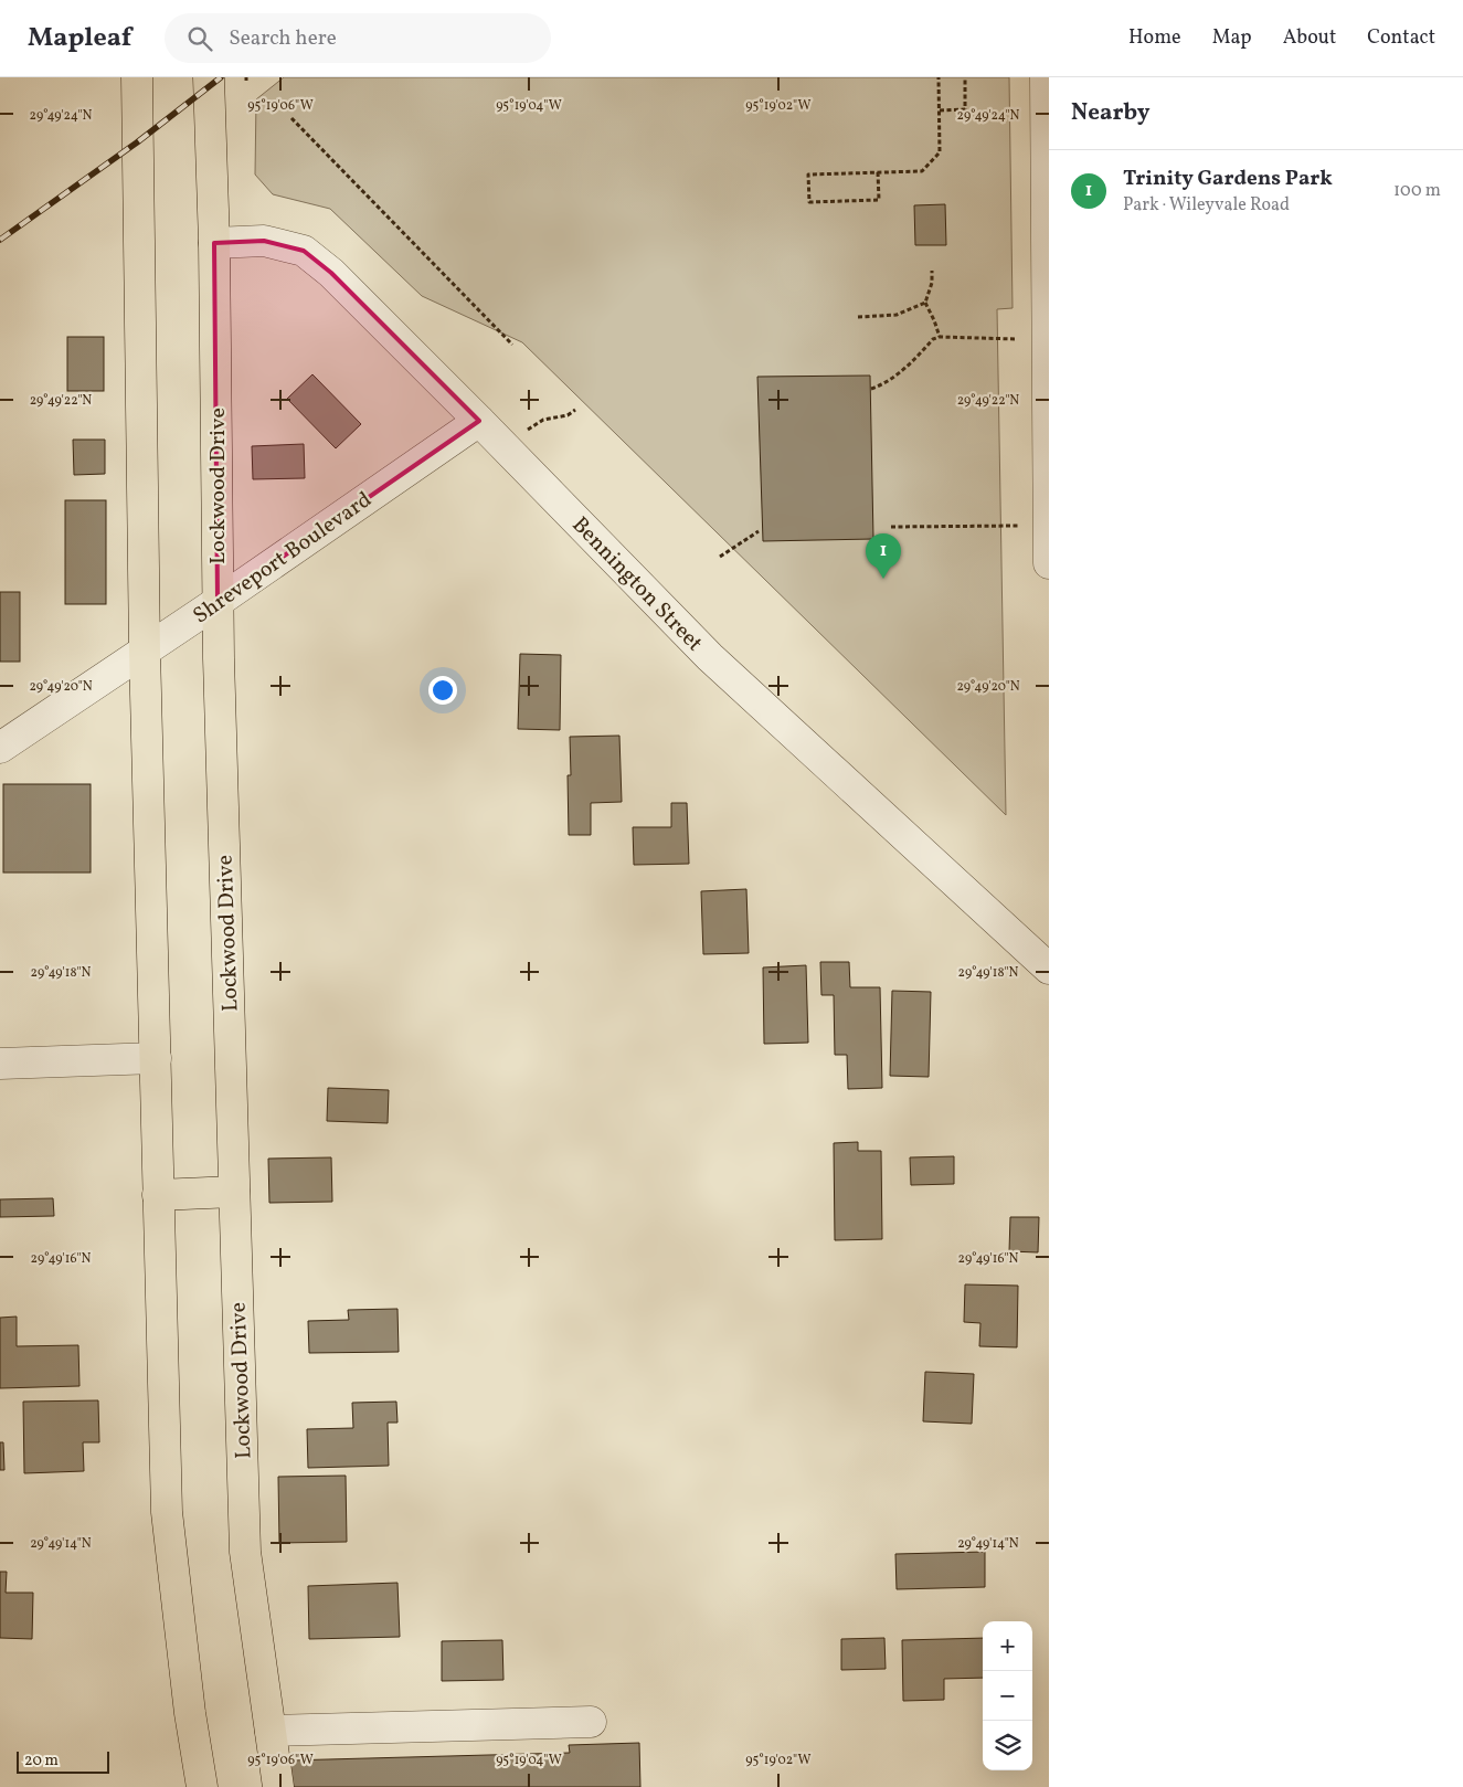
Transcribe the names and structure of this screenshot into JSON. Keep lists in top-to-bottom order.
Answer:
{
  "streets": {
    "main road": ["Lockwood Drive"],
    "street": ["Shreveport Boulevard", "Bennington Street"]
  },
  "crossings": [
    ["Lockwood Drive", "Shreveport Boulevard"],
    ["Lockwood Drive", "Bennington Street"],
    ["Shreveport Boulevard", "Bennington Street"]
  ],
  "scale_bar": "20 m",
  "page": {
    "header": "Mapleaf",
    "search": "Search here",
    "nav": [
      "Home",
      "Map",
      "About",
      "Contact"
    ],
    "heading": "Nearby",
    "list": [
      {
        "mark": "1",
        "name": "Trinity Gardens Park",
        "note": "Park · Wileyvale Road",
        "value": "100 m"
      }
    ],
    "pins": "1",
    "map_buttons": ["+", "−"],
    "scale": "20 m"
  },
  "coordinates": [
    "95°19'06\"W",
    "95°19'04\"W",
    "95°19'02\"W",
    "29°49'24\"N",
    "29°49'22\"N",
    "29°49'20\"N",
    "29°49'18\"N",
    "29°49'16\"N",
    "29°49'14\"N"
  ]
}
